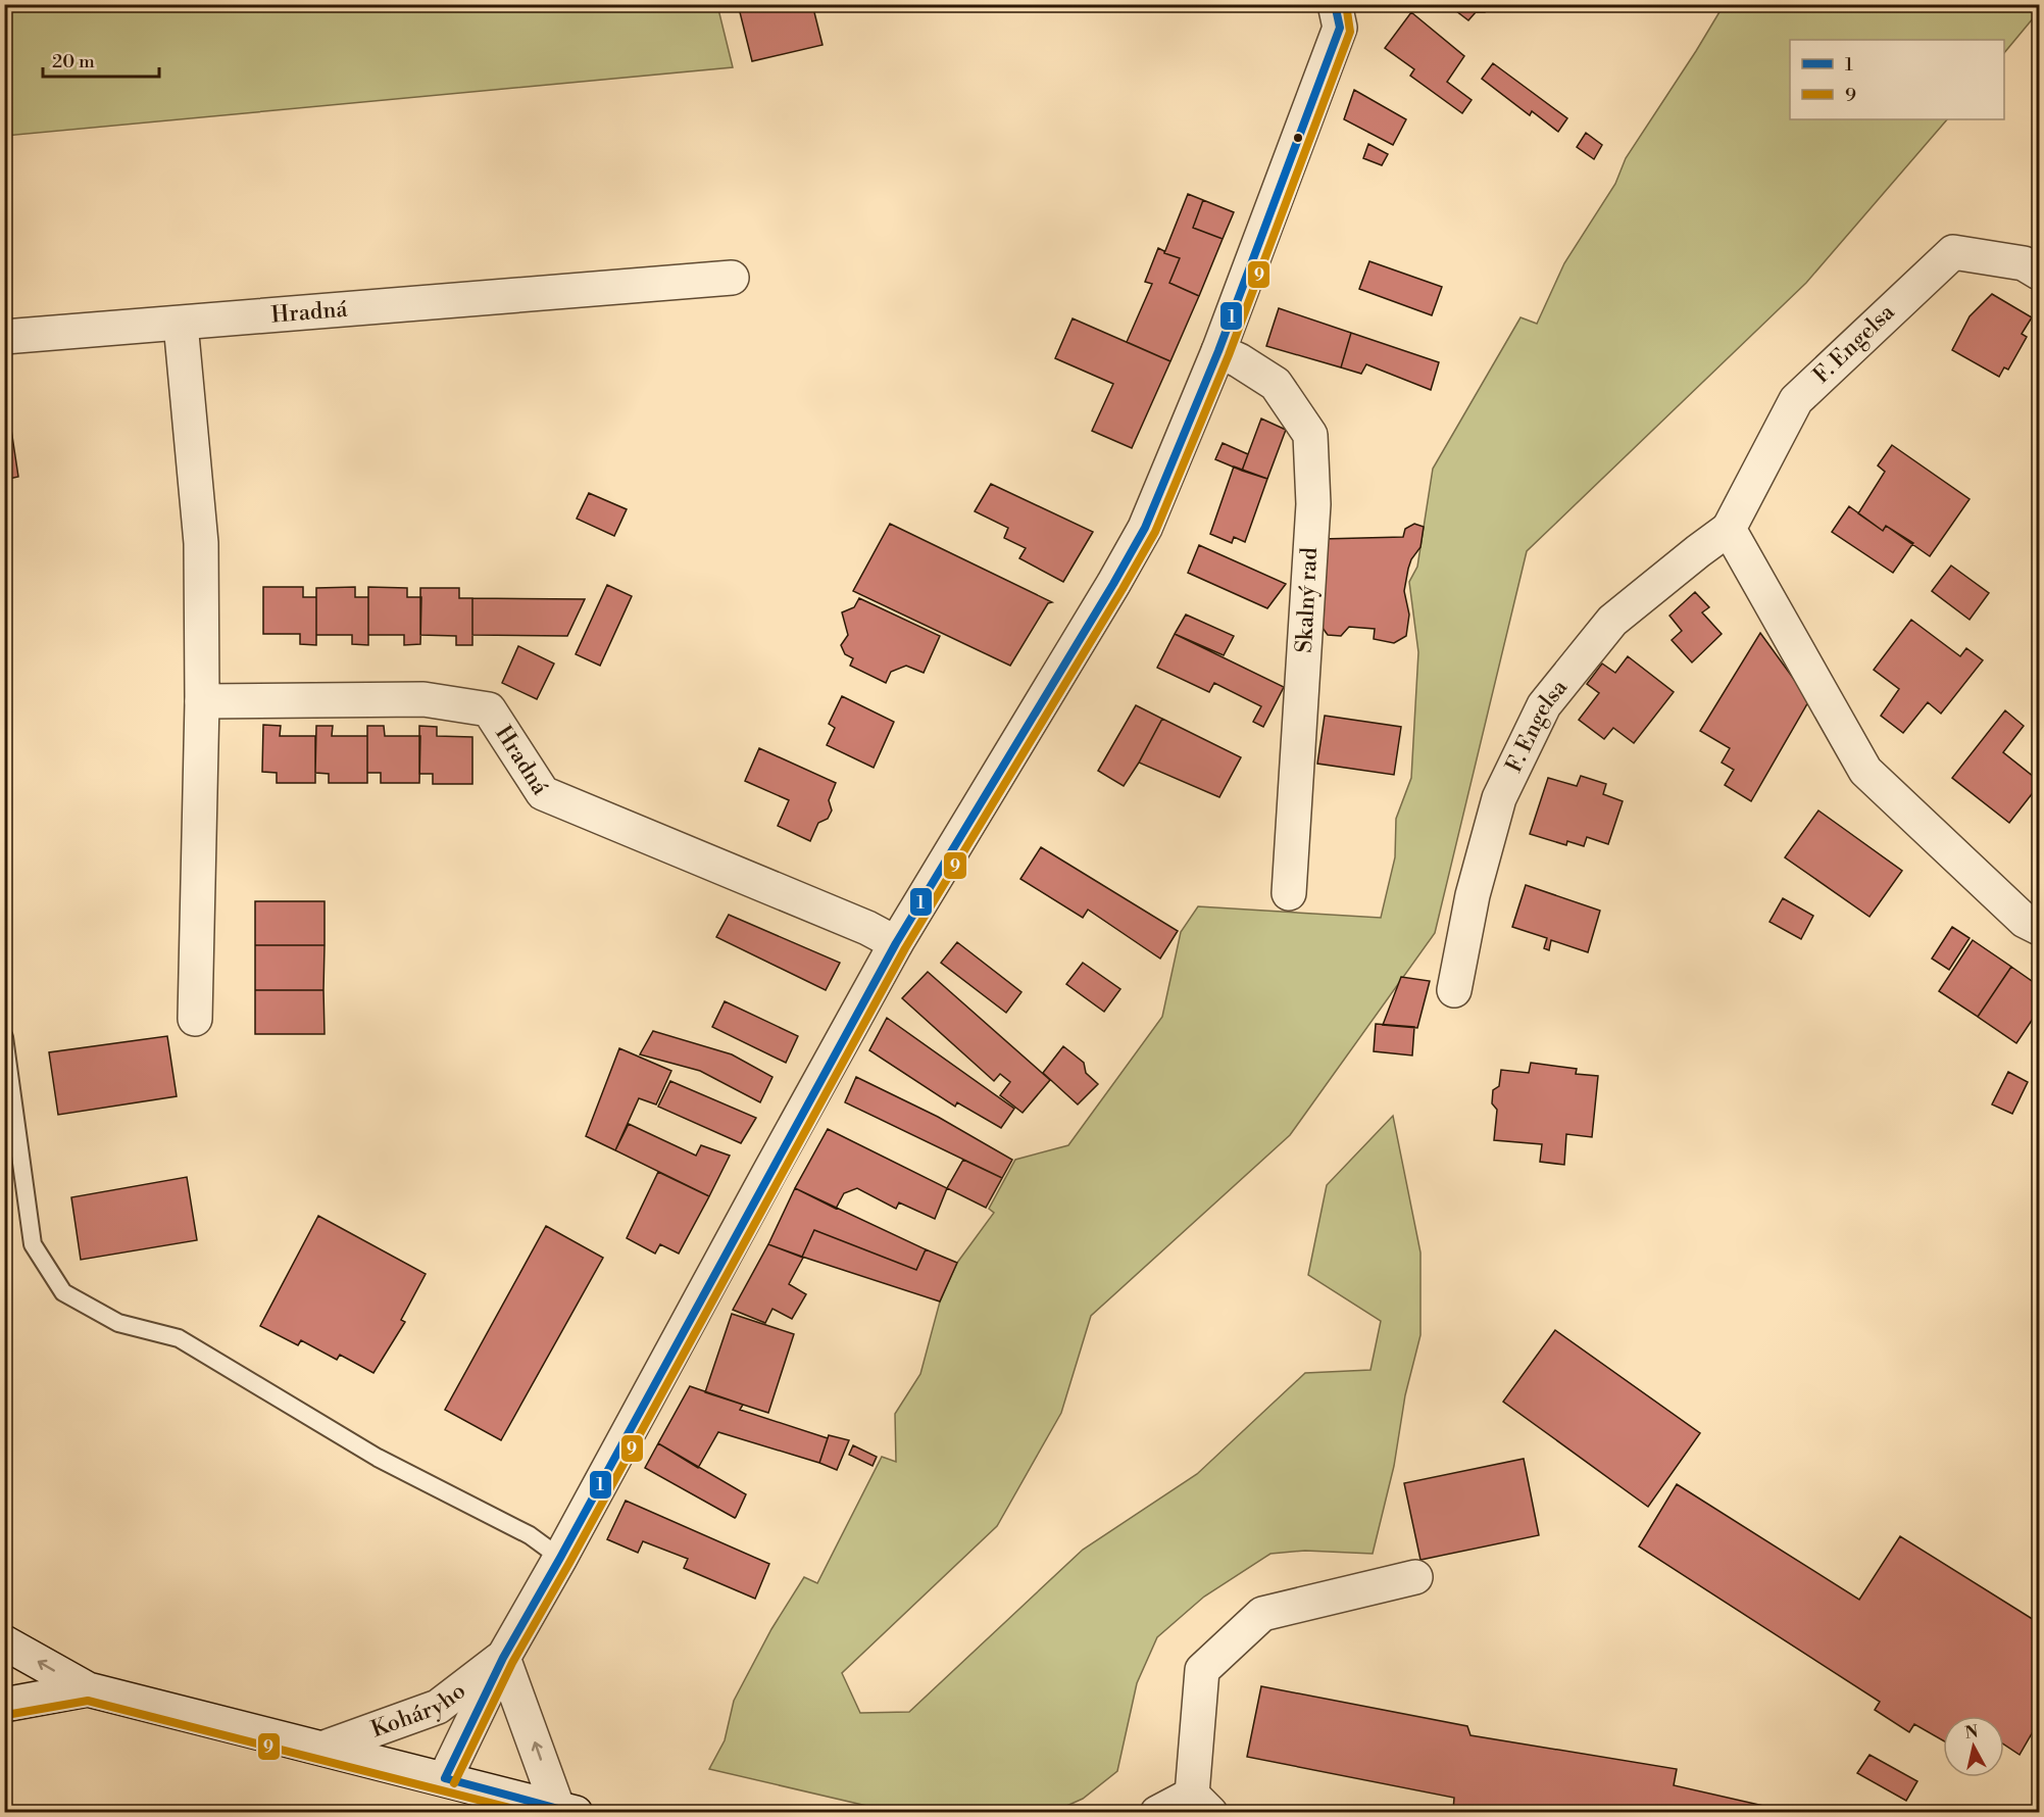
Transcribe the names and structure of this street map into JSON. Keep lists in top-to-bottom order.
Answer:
{
  "streets": {
    "street": [
      "Hradná",
      "F. Engelsa",
      "Skalný rad",
      "Koháryho"
    ]
  },
  "crossings": [
    ["Hradná", "Koháryho"],
    ["Skalný rad", "Koháryho"]
  ],
  "lines": ["transit line 1", "transit line 9"],
  "legend": ["1", "9"],
  "scale_bar": "20 m",
  "north": "top"
}
